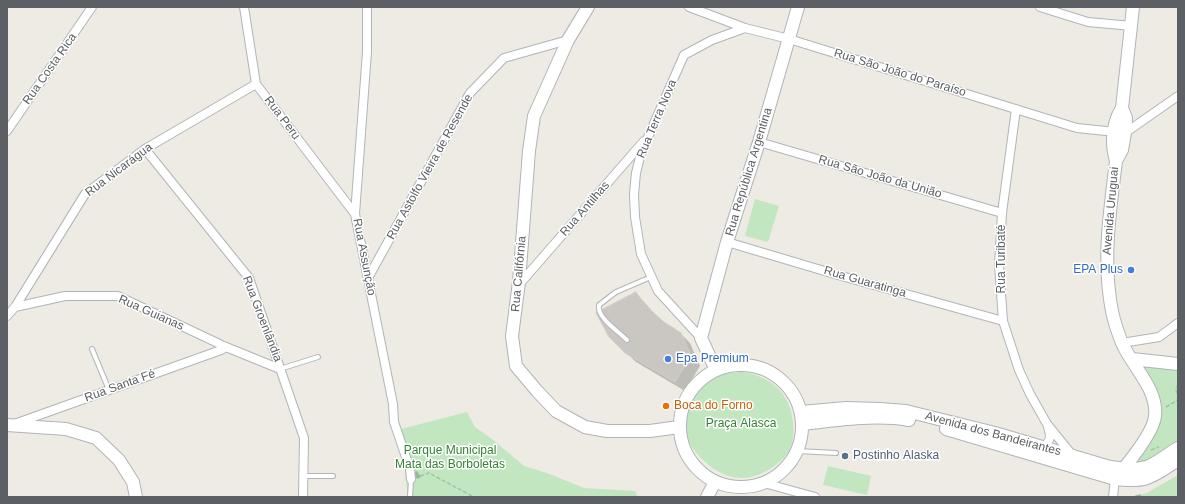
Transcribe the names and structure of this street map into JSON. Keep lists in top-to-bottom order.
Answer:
{
  "streets": {
    "street": [
      "Rua Costa Rica",
      "Rua São João do Paraíso",
      "Rua Peru",
      "Rua Terra Nova",
      "Rua Astolfo Vieira de Resende",
      "Rua Nicarágua",
      "Rua República Argentina",
      "Rua São João da União",
      "Rua Antilhas",
      "Avenida Uruguai",
      "Rua Assunção",
      "Rua Turibaté",
      "Rua Califórnia",
      "Rua Guaratinga",
      "Rua Guianas",
      "Rua Groenlândia",
      "Rua Santa Fé",
      "Avenida dos Bandeirantes"
    ]
  },
  "crossings": [
    ["Rua São João do Paraíso", "Rua Terra Nova"],
    ["Rua São João do Paraíso", "Rua República Argentina"],
    ["Rua São João do Paraíso", "Avenida Uruguai"],
    ["Rua São João do Paraíso", "Rua Turibaté"],
    ["Rua Peru", "Rua Nicarágua"],
    ["Rua Peru", "Rua Assunção"],
    ["Rua Terra Nova", "Rua República Argentina"],
    ["Rua Terra Nova", "Rua Antilhas"],
    ["Rua Terra Nova", "Rua Califórnia"],
    ["Rua Terra Nova", "Avenida dos Bandeirantes"],
    ["Rua Astolfo Vieira de Resende", "Rua Assunção"],
    ["Rua Astolfo Vieira de Resende", "Rua Califórnia"],
    ["Rua Nicarágua", "Rua Guianas"],
    ["Rua Nicarágua", "Rua Groenlândia"],
    ["Rua República Argentina", "Rua São João da União"],
    ["Rua República Argentina", "Rua Guaratinga"],
    ["Rua São João da União", "Rua Turibaté"],
    ["Rua Antilhas", "Rua Califórnia"],
    ["Avenida Uruguai", "Avenida dos Bandeirantes"],
    ["Rua Turibaté", "Rua Guaratinga"],
    ["Rua Turibaté", "Avenida dos Bandeirantes"],
    ["Rua Califórnia", "Avenida dos Bandeirantes"],
    ["Rua Guianas", "Rua Groenlândia"],
    ["Rua Guianas", "Rua Santa Fé"]
  ],
  "parks": ["Praça Alasca", "Parque Municipal Mata das Borboletas"],
  "places": [
    "EPA Plus",
    "Epa Premium",
    "Boca do Forno",
    "Postinho Alaska"
  ]
}
